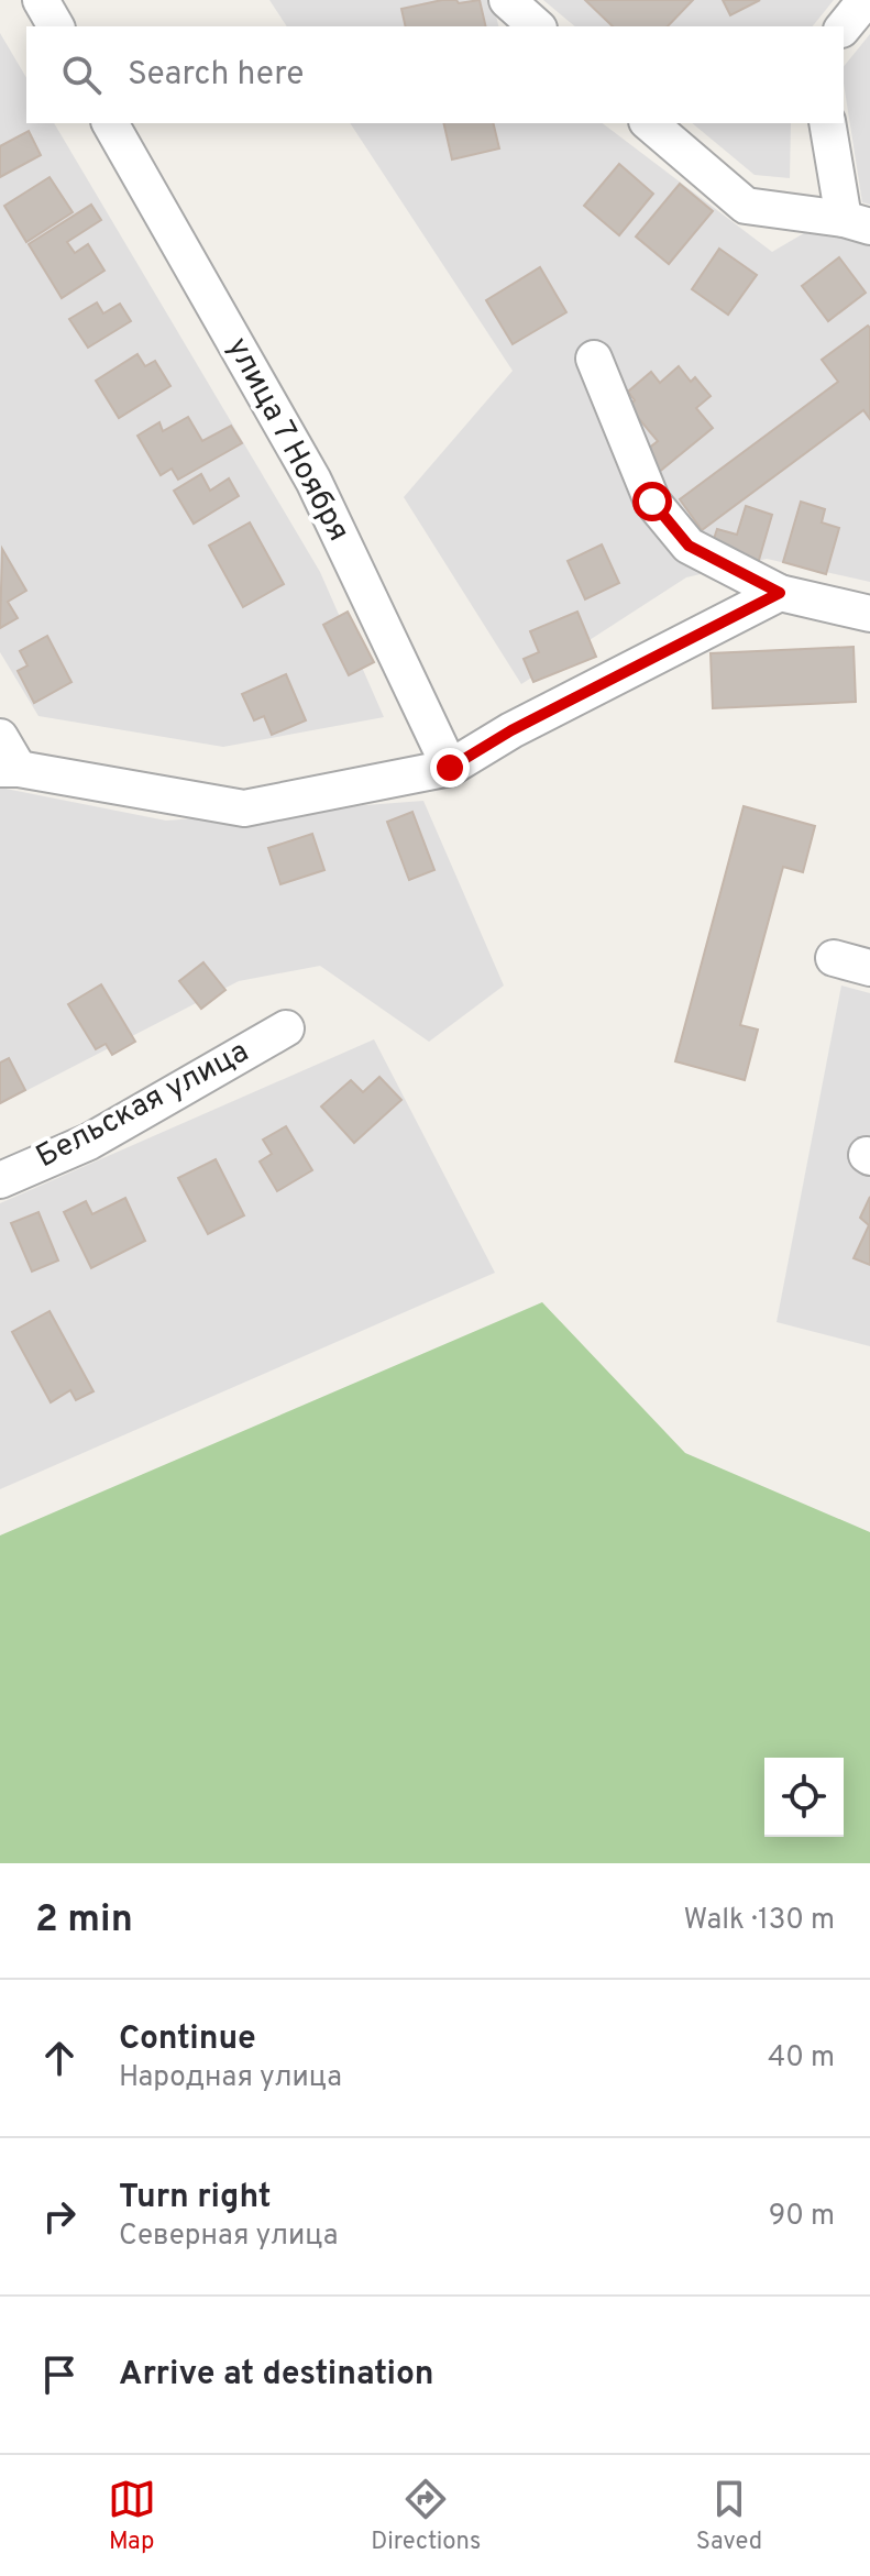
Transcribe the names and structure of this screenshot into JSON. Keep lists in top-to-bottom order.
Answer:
{
  "streets": {
    "street": ["улица 7 Ноября", "Бельская улица"]
  },
  "page": {
    "search": "Search here",
    "heading": ["2 min", "Walk · 130 m"],
    "list": [
      ["Continue", "Народная улица", "40 m"],
      ["Turn right", "Северная улица", "90 m"],
      "Arrive at destination"
    ],
    "nav": ["Map", "Directions", "Saved"]
  }
}
